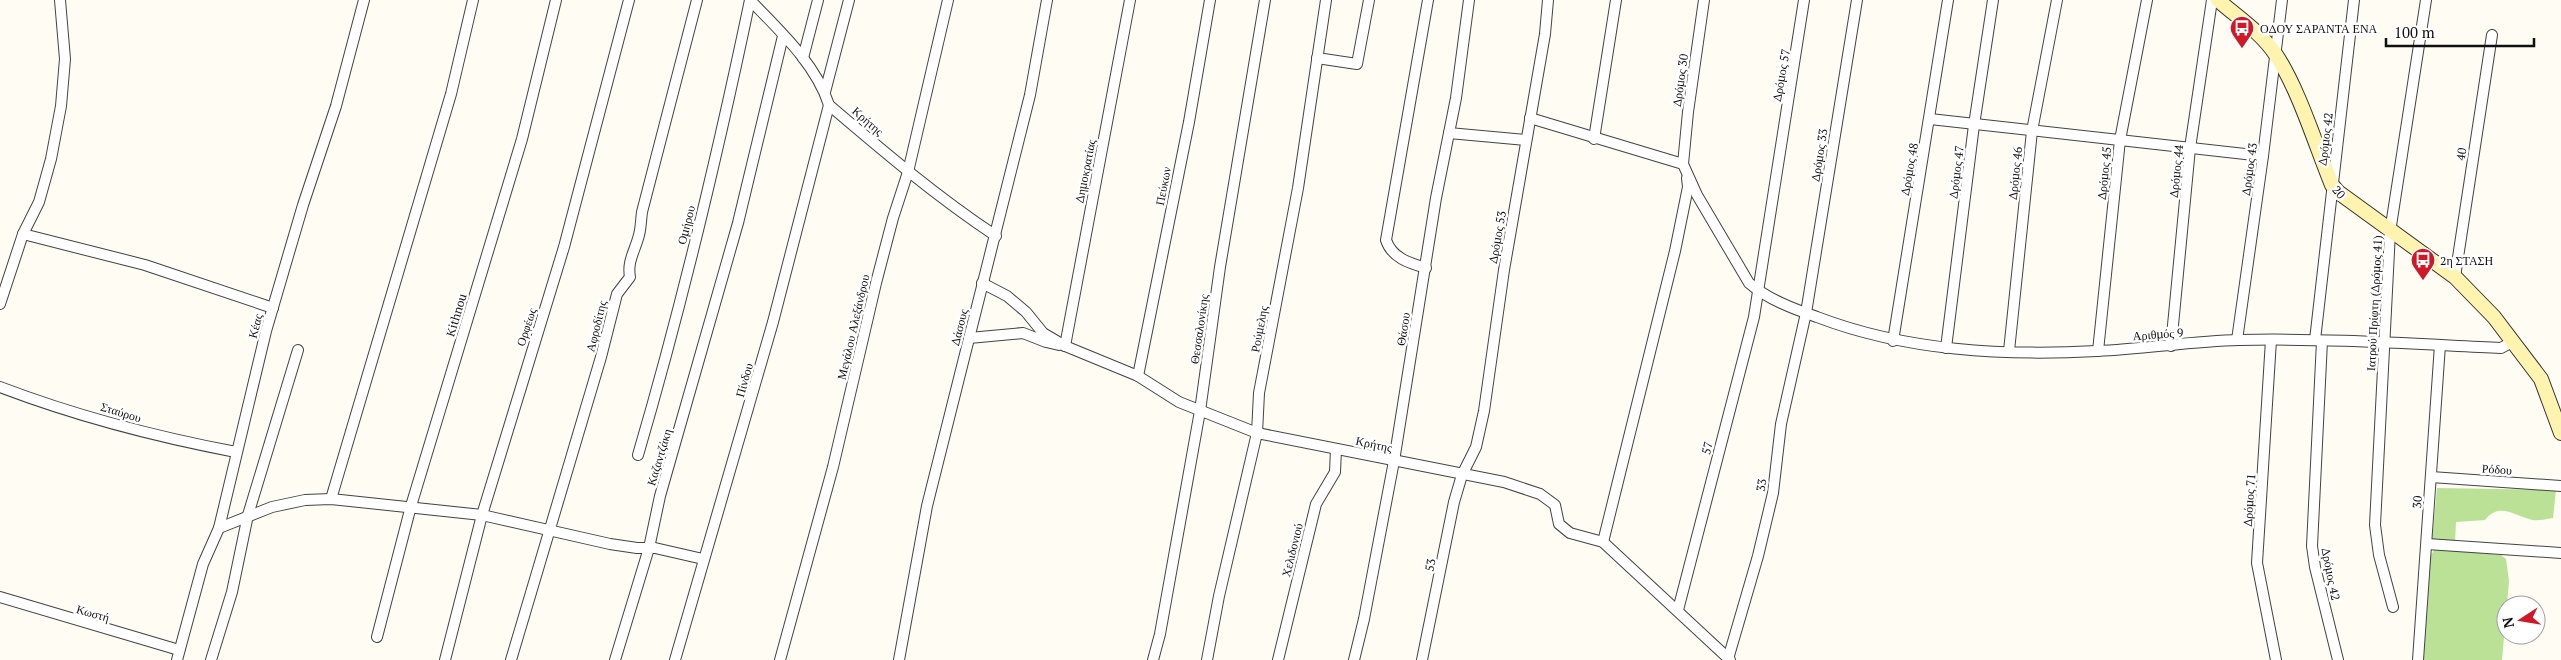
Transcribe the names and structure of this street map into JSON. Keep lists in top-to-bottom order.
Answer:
{
  "streets": {
    "street": [
      "Δρόμος 57",
      "Δρόμος 30",
      "Κρήτης",
      "Δρόμος 42",
      "40",
      "Δρόμος 33",
      "Δρόμος 48",
      "Δρόμος 43",
      "Δημοκρατίας",
      "Δρόμος 44",
      "Δρόμος 47",
      "Δρόμος 46",
      "Δρόμος 45",
      "Πεύκων",
      "20",
      "Ομήρου",
      "Δρόμος 53",
      "Ιατρού Πρίφτη (Δρόμος 41)",
      "Κithnou",
      "Κέας",
      "Αφροδίτης",
      "Ορφέως",
      "Μεγάλου Αλεξάνδρου",
      "Δάσους",
      "Θεσσαλονίκης",
      "Ρούμελης",
      "Θάσου",
      "Αριθμός 9",
      "Πίνδου",
      "Σταύρου",
      "57",
      "Καζαντζάκη",
      "Ρόδου",
      "33",
      "Δρόμος 71",
      "30",
      "Χελιδονιού",
      "53",
      "Κωστή"
    ]
  },
  "crossings": [
    ["Δρόμος 57", "Αριθμός 9"],
    ["Δρόμος 57", "57"],
    ["Δρόμος 30", "Κρήτης"],
    ["Κρήτης", "Δημοκρατίας"],
    ["Κρήτης", "Πεύκων"],
    ["Κρήτης", "Δρόμος 53"],
    ["Κρήτης", "Μεγάλου Αλεξάνδρου"],
    ["Κρήτης", "Δάσους"],
    ["Κρήτης", "Θεσσαλονίκης"],
    ["Κρήτης", "Ρούμελης"],
    ["Κρήτης", "Θάσου"],
    ["Κρήτης", "Πίνδου"],
    ["Κρήτης", "57"],
    ["Κρήτης", "33"],
    ["Κρήτης", "Χελιδονιού"],
    ["Κρήτης", "53"],
    ["Δρόμος 42", "20"],
    ["Δρόμος 42", "Αριθμός 9"],
    ["40", "20"],
    ["Δρόμος 33", "Αριθμός 9"],
    ["Δρόμος 33", "33"],
    ["Δρόμος 48", "Αριθμός 9"],
    ["Δρόμος 43", "20"],
    ["Δρόμος 43", "Αριθμός 9"],
    ["Δρόμος 44", "Αριθμός 9"],
    ["Δρόμος 47", "Αριθμός 9"],
    ["Δρόμος 46", "Αριθμός 9"],
    ["Δρόμος 45", "Αριθμός 9"],
    ["20", "Ιατρού Πρίφτη (Δρόμος 41)"],
    ["20", "Αριθμός 9"],
    ["Δρόμος 53", "53"],
    ["Ιατρού Πρίφτη (Δρόμος 41)", "Αριθμός 9"],
    ["Κέας", "Σταύρου"],
    ["Κέας", "Κωστή"],
    ["Αριθμός 9", "57"],
    ["Αριθμός 9", "33"],
    ["Αριθμός 9", "Δρόμος 71"],
    ["Αριθμός 9", "30"],
    ["Ρόδου", "30"]
  ],
  "places": {
    "bus stop": ["ΟΔΟΥ ΣΑΡΑΝΤΑ ΕΝΑ", "2η ΣΤΑΣΗ"]
  },
  "scale_bar": "100 m",
  "north": "left"
}
